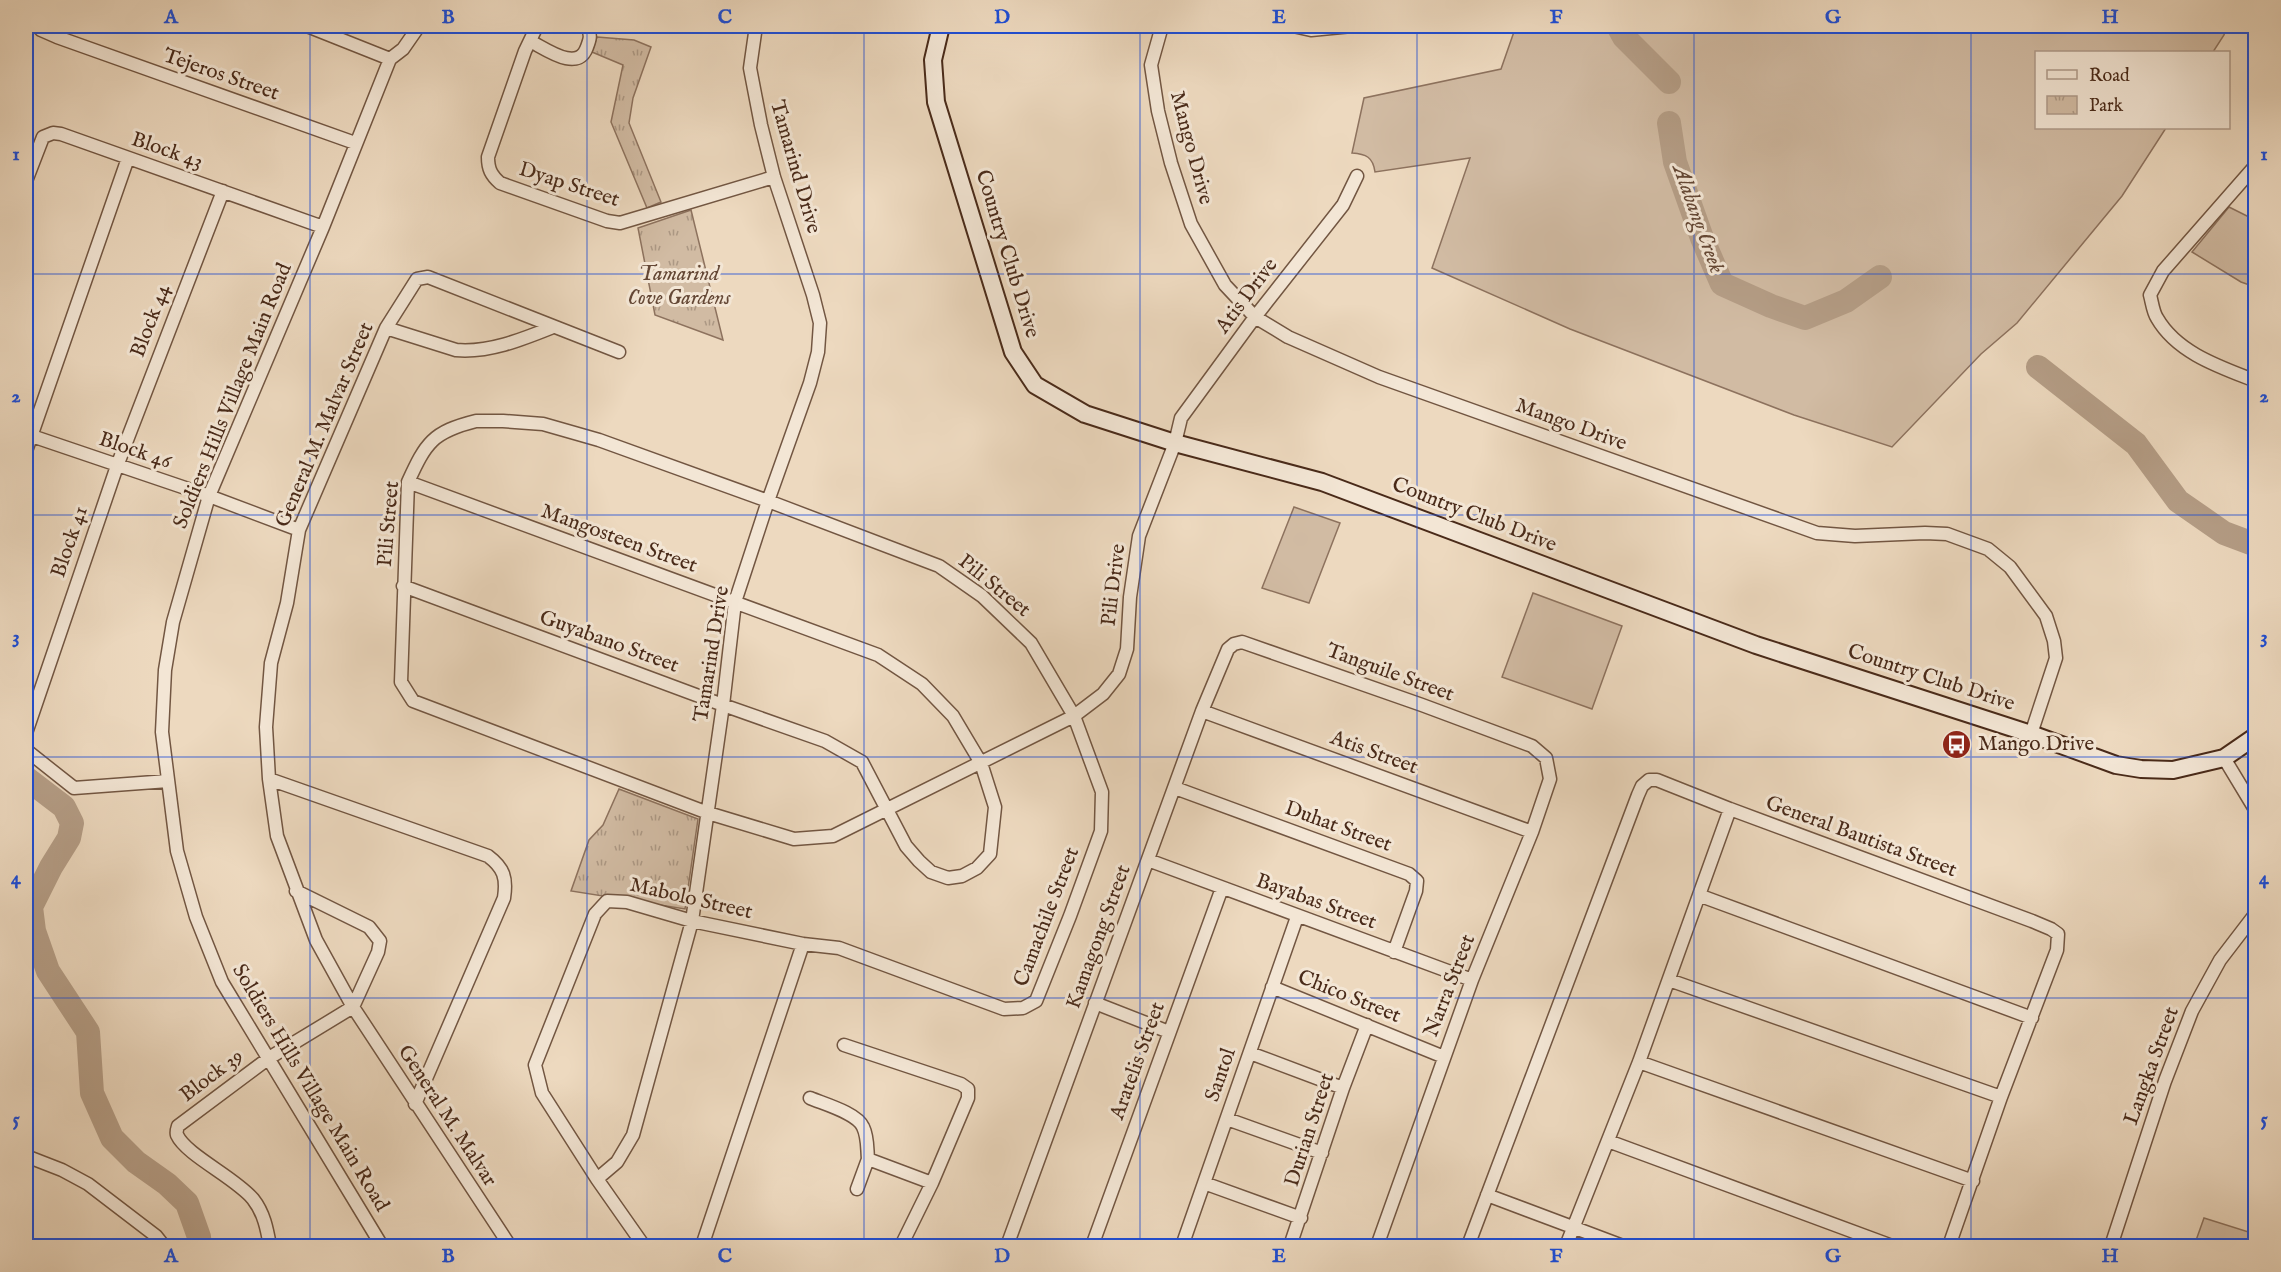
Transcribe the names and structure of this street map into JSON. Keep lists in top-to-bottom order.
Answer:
{
  "streets": {
    "street": [
      "Tejeros Street",
      "Mango Drive",
      "Block 43",
      "Tamarind Drive",
      "Dyap Street",
      "Country Club Drive",
      "Atis Drive",
      "Block 44",
      "Soldiers Hills Village Main Road",
      "General M. Malvar Street",
      "Block 46",
      "Pili Street",
      "Mangosteen Street",
      "Block 41",
      "Pili Drive",
      "Guyabano Street",
      "Tanguile Street",
      "Atis Street",
      "Duhat Street",
      "General Bautista Street",
      "Mabolo Street",
      "Bayabas Street",
      "Camachile Street",
      "Kamagong Street",
      "Narra Street",
      "Chico Street",
      "Aratelis Street",
      "Langka Street",
      "Santol",
      "Block 39",
      "General M. Malvar",
      "Durian Street"
    ]
  },
  "crossings": [
    ["Tejeros Street", "Soldiers Hills Village Main Road"],
    ["Mango Drive", "Country Club Drive"],
    ["Mango Drive", "Atis Drive"],
    ["Block 43", "Block 44"],
    ["Block 43", "Soldiers Hills Village Main Road"],
    ["Tamarind Drive", "Dyap Street"],
    ["Tamarind Drive", "Pili Street"],
    ["Tamarind Drive", "Mangosteen Street"],
    ["Tamarind Drive", "Guyabano Street"],
    ["Tamarind Drive", "Mabolo Street"],
    ["Country Club Drive", "Atis Drive"],
    ["Country Club Drive", "Pili Drive"],
    ["Atis Drive", "Pili Drive"],
    ["Block 44", "Block 46"],
    ["Block 44", "Block 41"],
    ["Soldiers Hills Village Main Road", "Block 46"],
    ["Soldiers Hills Village Main Road", "Block 39"],
    ["General M. Malvar Street", "Block 46"],
    ["General M. Malvar Street", "Block 39"],
    ["General M. Malvar Street", "General M. Malvar"],
    ["Block 46", "Block 41"],
    ["Pili Street", "Mangosteen Street"],
    ["Pili Street", "Pili Drive"],
    ["Pili Street", "Guyabano Street"],
    ["Pili Street", "Camachile Street"],
    ["Mangosteen Street", "Guyabano Street"],
    ["Pili Drive", "Camachile Street"],
    ["Tanguile Street", "Kamagong Street"],
    ["Tanguile Street", "Narra Street"],
    ["Atis Street", "Kamagong Street"],
    ["Atis Street", "Narra Street"],
    ["Duhat Street", "Bayabas Street"],
    ["Duhat Street", "Kamagong Street"],
    ["Mabolo Street", "Camachile Street"],
    ["Bayabas Street", "Kamagong Street"],
    ["Bayabas Street", "Narra Street"],
    ["Bayabas Street", "Aratelis Street"],
    ["Bayabas Street", "Santol"],
    ["Narra Street", "Chico Street"],
    ["Chico Street", "Santol"],
    ["Chico Street", "Durian Street"],
    ["Block 39", "General M. Malvar"]
  ],
  "water": ["Alabang Creek"],
  "parks": ["Tamarind Cove Gardens"],
  "places": {
    "bus stop": ["Mango Drive"]
  },
  "legend": ["Road", "Park"],
  "grid": {
    "columns": [
      "A",
      "B",
      "C",
      "D",
      "E",
      "F",
      "G",
      "H"
    ],
    "rows": [
      "1",
      "2",
      "3",
      "4",
      "5"
    ]
  }
}
